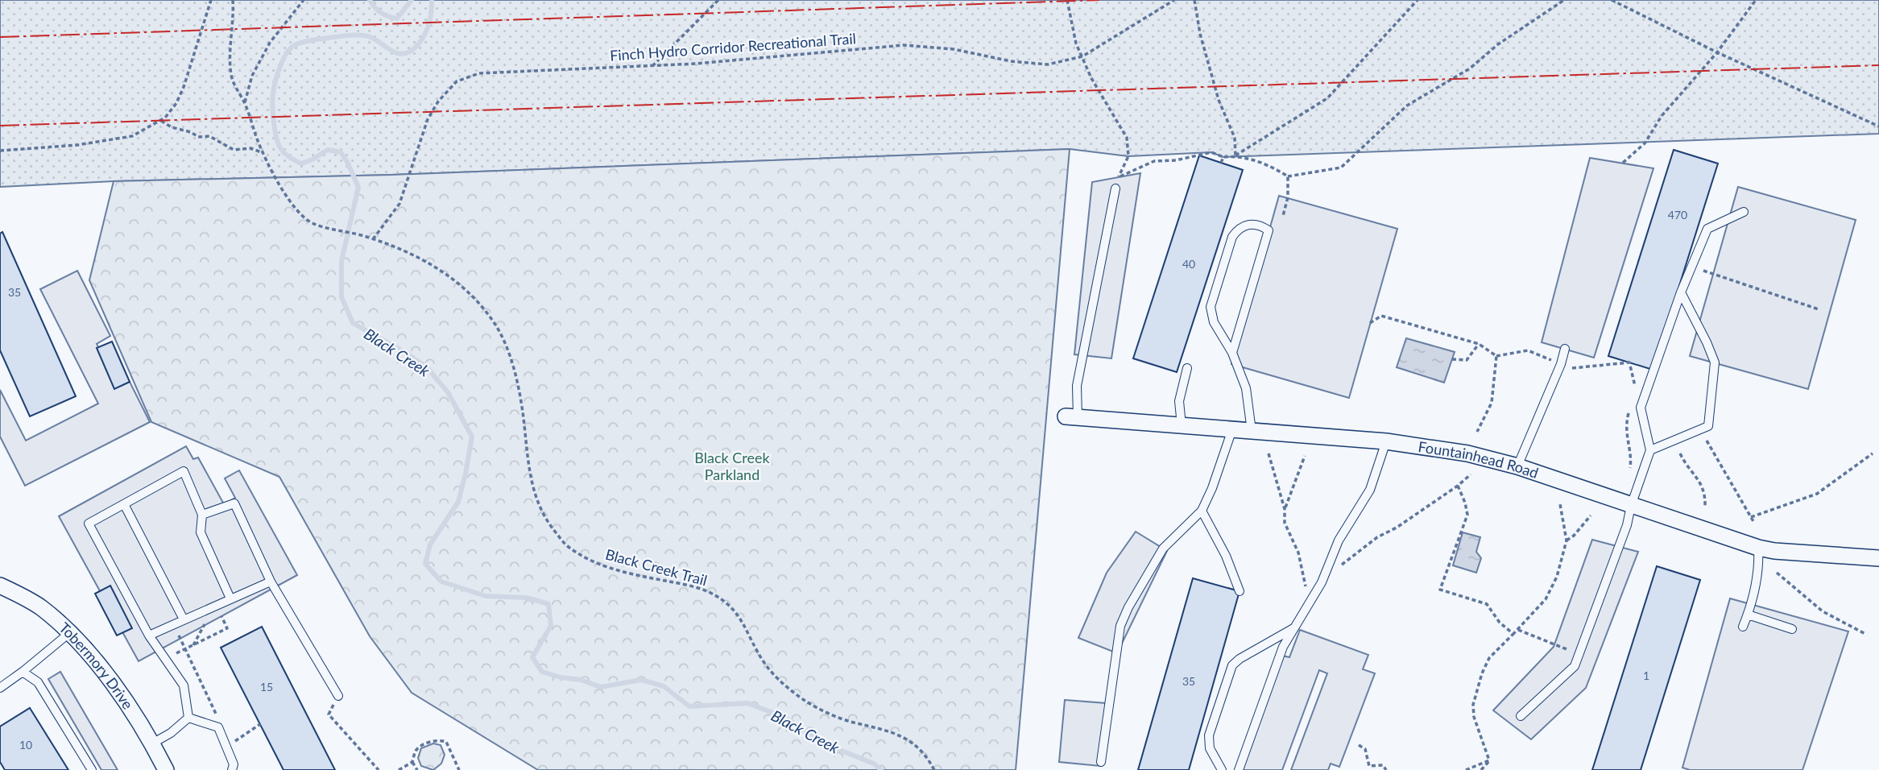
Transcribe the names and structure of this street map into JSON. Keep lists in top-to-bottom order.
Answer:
{
  "streets": {
    "street": ["Fountainhead Road", "Tobermory Drive"],
    "path": ["Finch Hydro Corridor Recreational Trail", "Black Creek Trail"]
  },
  "crossings": [
    ["Finch Hydro Corridor Recreational Trail", "Black Creek Trail"]
  ],
  "water": ["Black Creek"],
  "parks": ["Black Creek Parkland"],
  "house_numbers": [
    "470",
    "40",
    "35",
    "1",
    "35",
    "15",
    "10"
  ]
}
